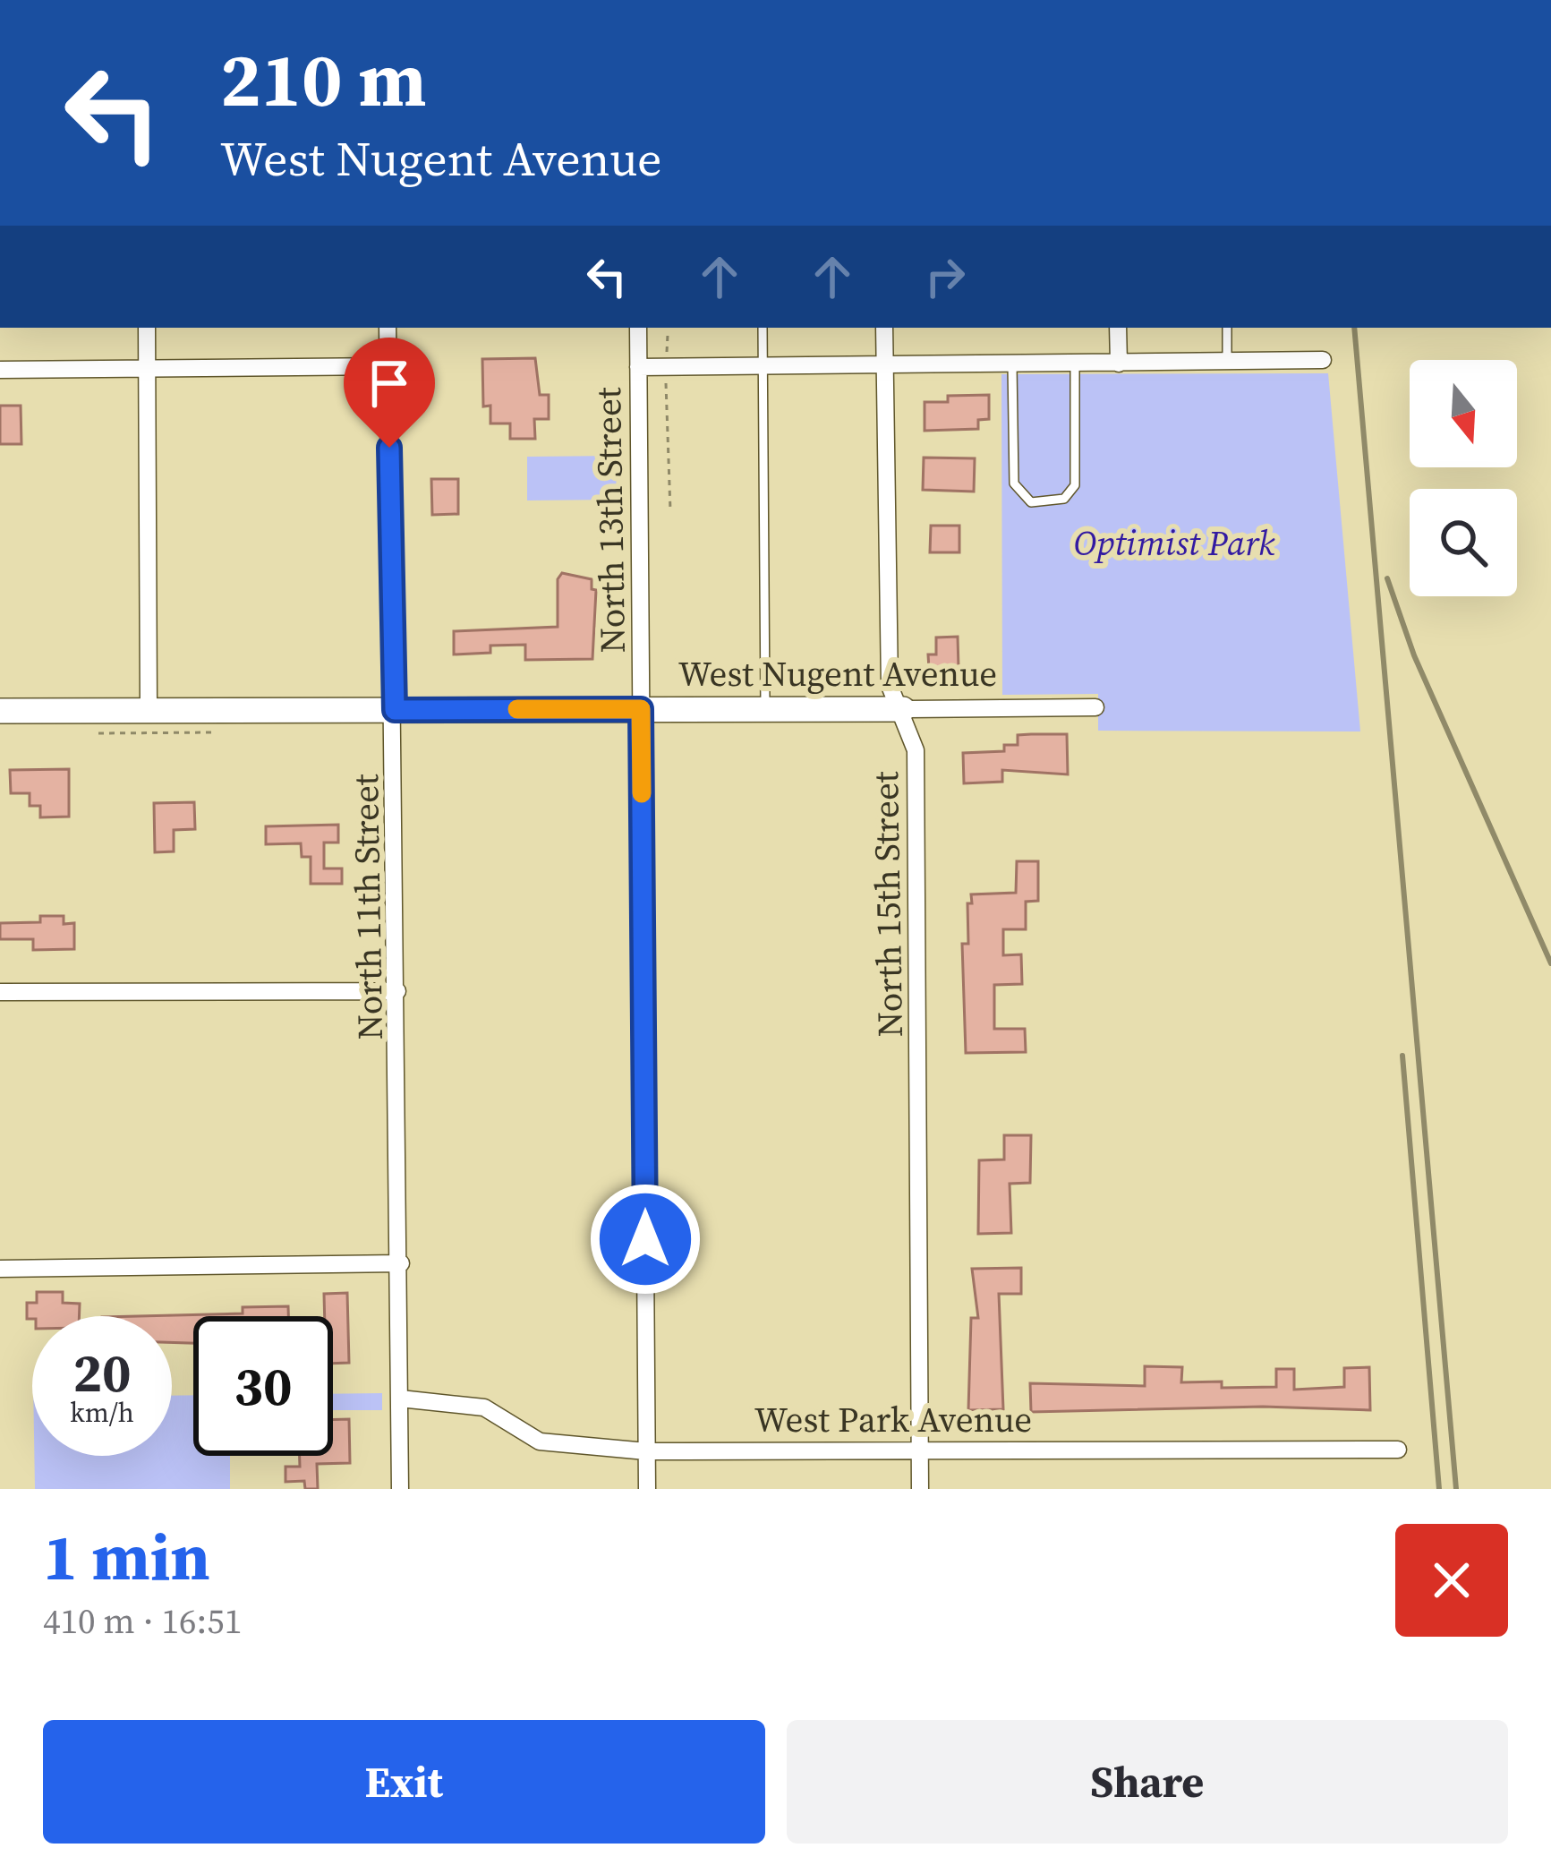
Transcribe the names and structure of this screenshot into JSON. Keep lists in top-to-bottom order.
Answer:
{
  "streets": {
    "street": [
      "North 13th Street",
      "West Nugent Avenue",
      "North 15th Street",
      "North 11th Street",
      "West Park Avenue"
    ]
  },
  "crossings": [
    ["North 13th Street", "West Nugent Avenue"],
    ["North 13th Street", "West Park Avenue"],
    ["West Nugent Avenue", "North 15th Street"],
    ["West Nugent Avenue", "North 11th Street"],
    ["North 15th Street", "West Park Avenue"],
    ["North 11th Street", "West Park Avenue"]
  ],
  "parks": ["Optimist Park"],
  "north": "bottom",
  "page": {
    "turn": ["210 m", "West Nugent Avenue"],
    "speed": "20 km/h",
    "limit": "30",
    "heading": ["1 min", "410 m · 16:51"],
    "buttons": ["Exit", "Share"]
  }
}
